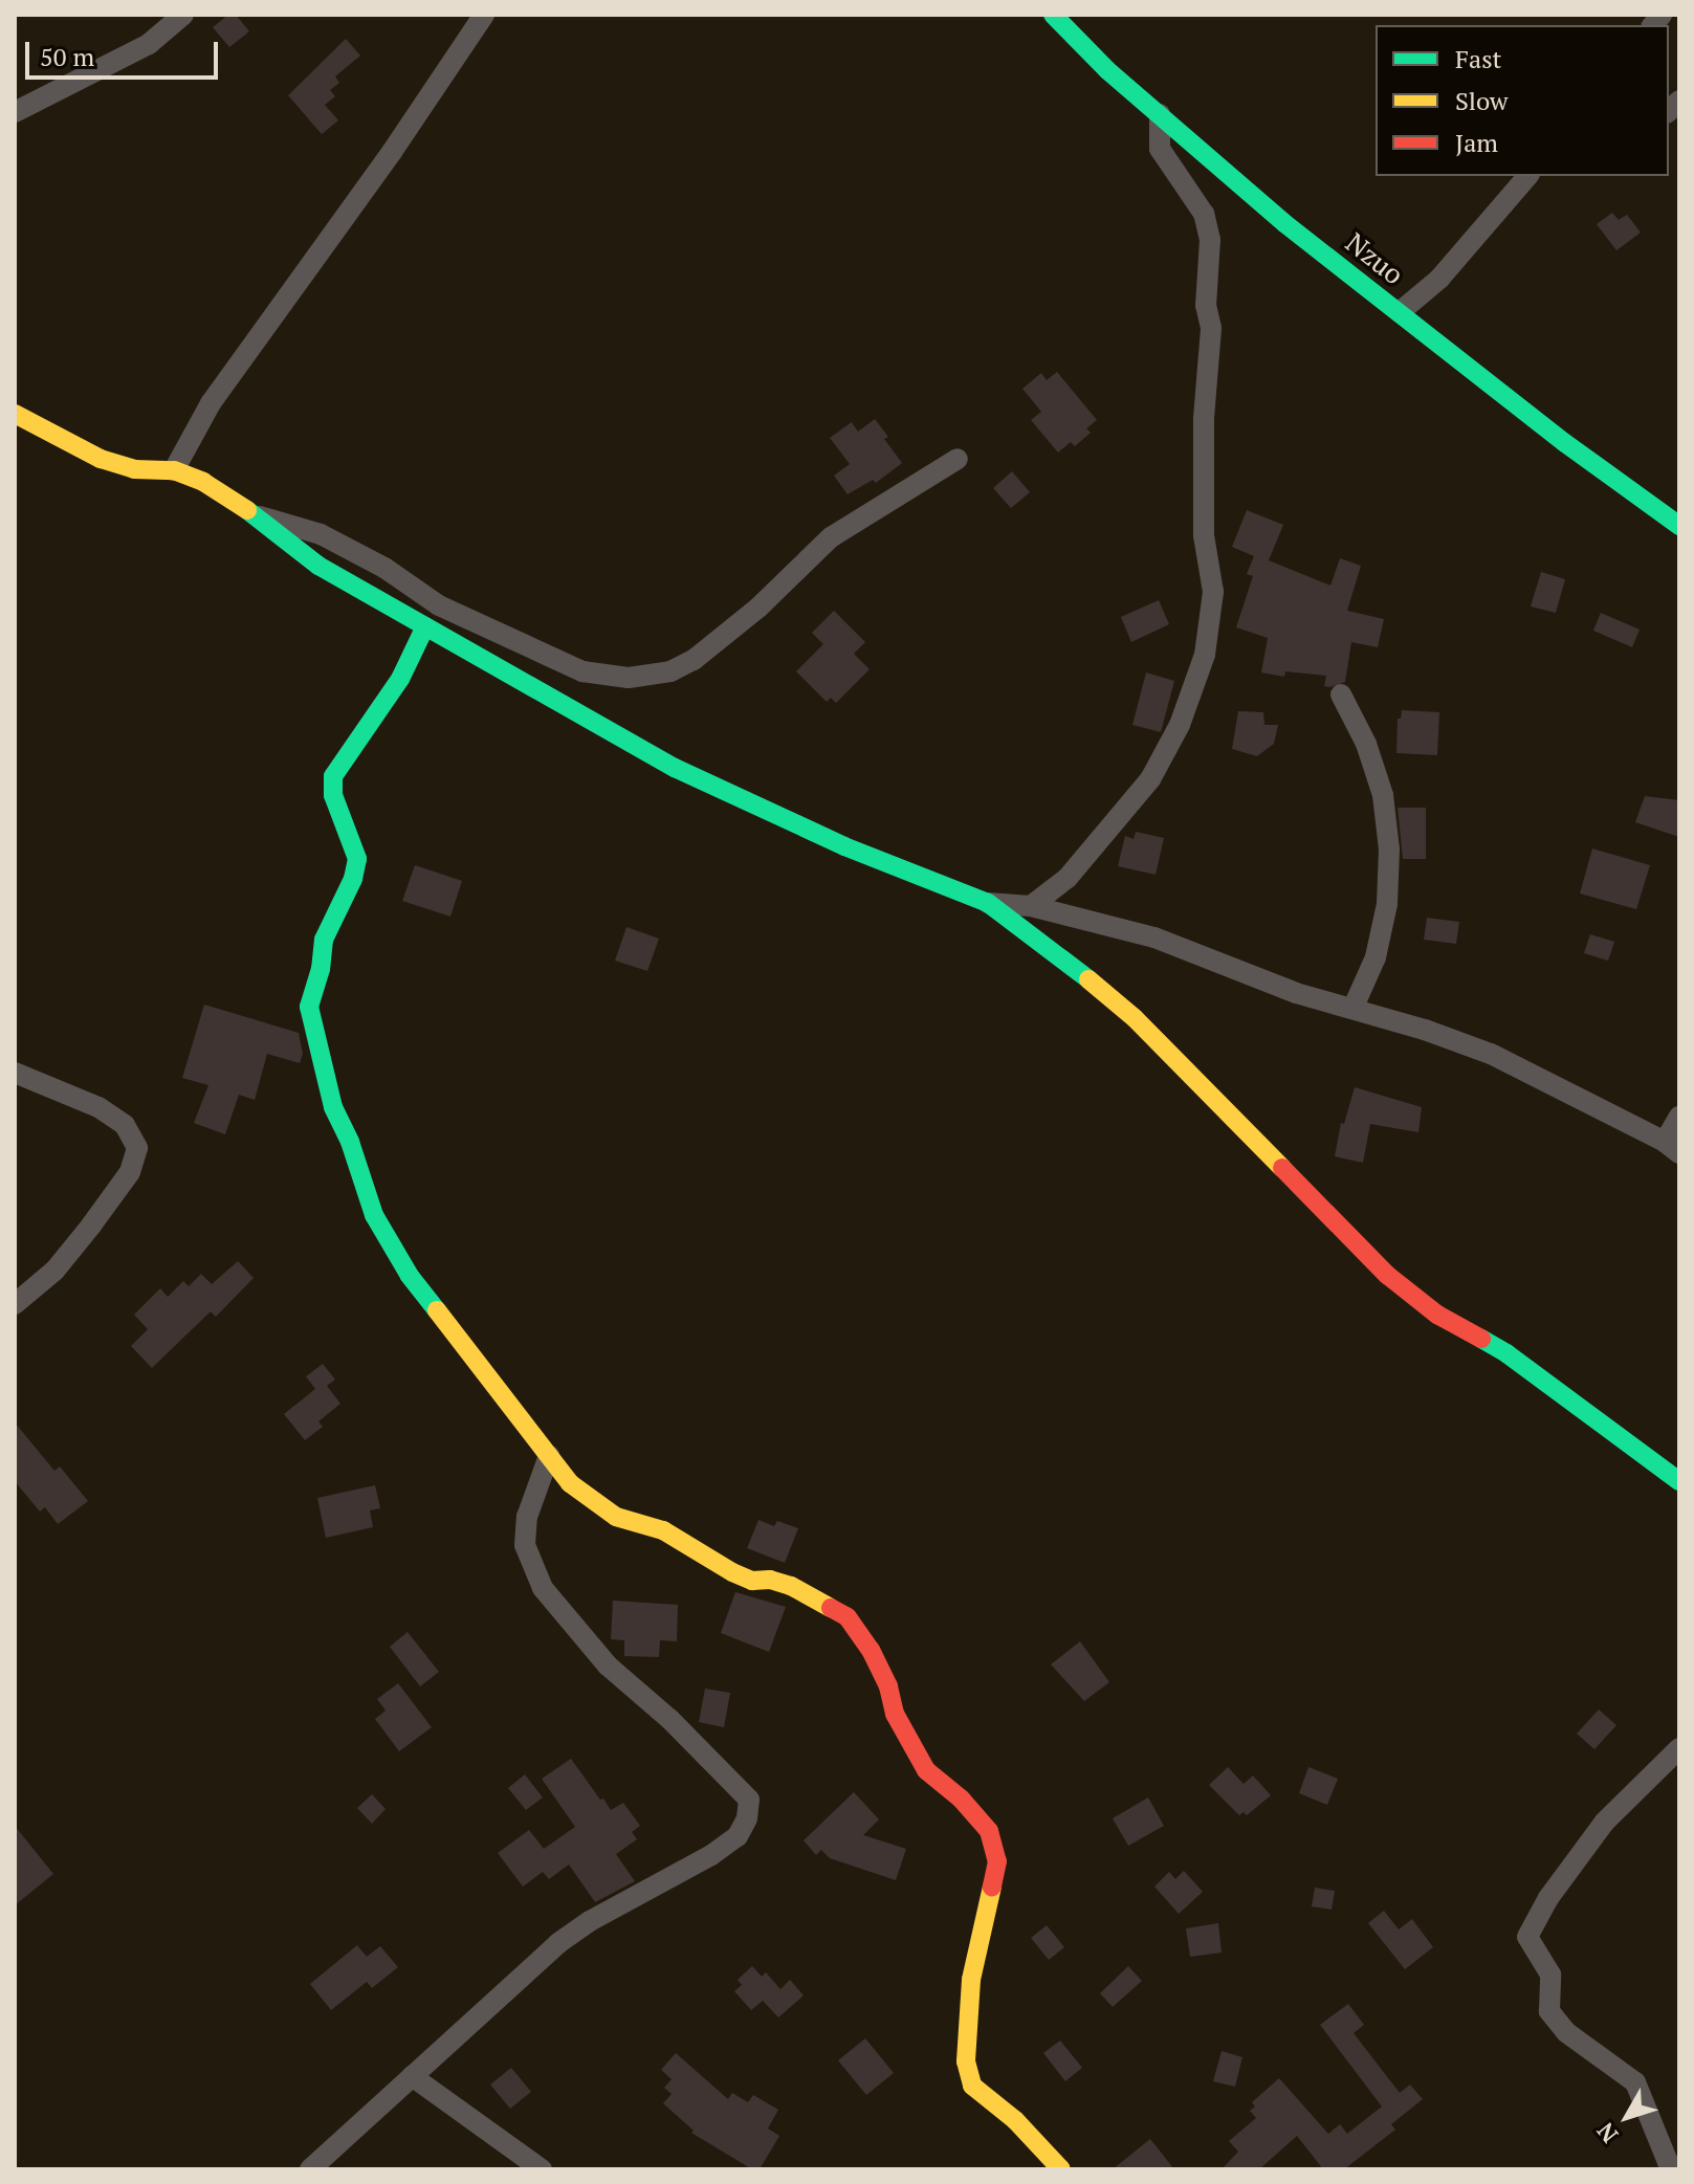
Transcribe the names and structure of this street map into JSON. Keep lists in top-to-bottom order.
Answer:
{
  "streets": {
    "street": ["Nzuo"]
  },
  "legend": ["Fast", "Slow", "Jam"],
  "scale_bar": "50 m",
  "north": "bottom left"
}
